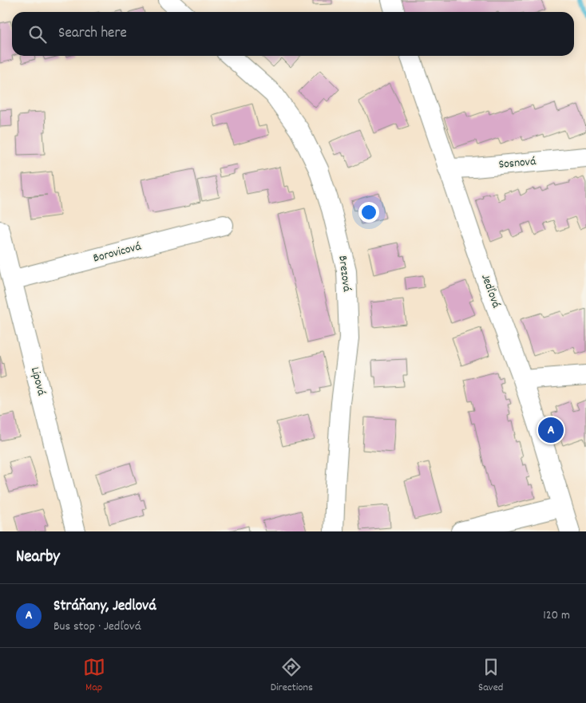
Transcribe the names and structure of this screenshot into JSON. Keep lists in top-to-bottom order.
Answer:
{
  "streets": {
    "street": [
      "Sosnová",
      "Borovicová",
      "Brezová",
      "Jedľová",
      "Lipová"
    ]
  },
  "crossings": [
    ["Sosnová", "Jedľová"],
    ["Borovicová", "Lipová"]
  ],
  "page": {
    "search": "Search here",
    "pins": "A",
    "heading": "Nearby",
    "list": [
      {
        "mark": "A",
        "name": "Stráňany, Jedlová",
        "note": "Bus stop · Jedľová",
        "value": "120 m"
      }
    ],
    "nav": ["Map", "Directions", "Saved"]
  }
}
